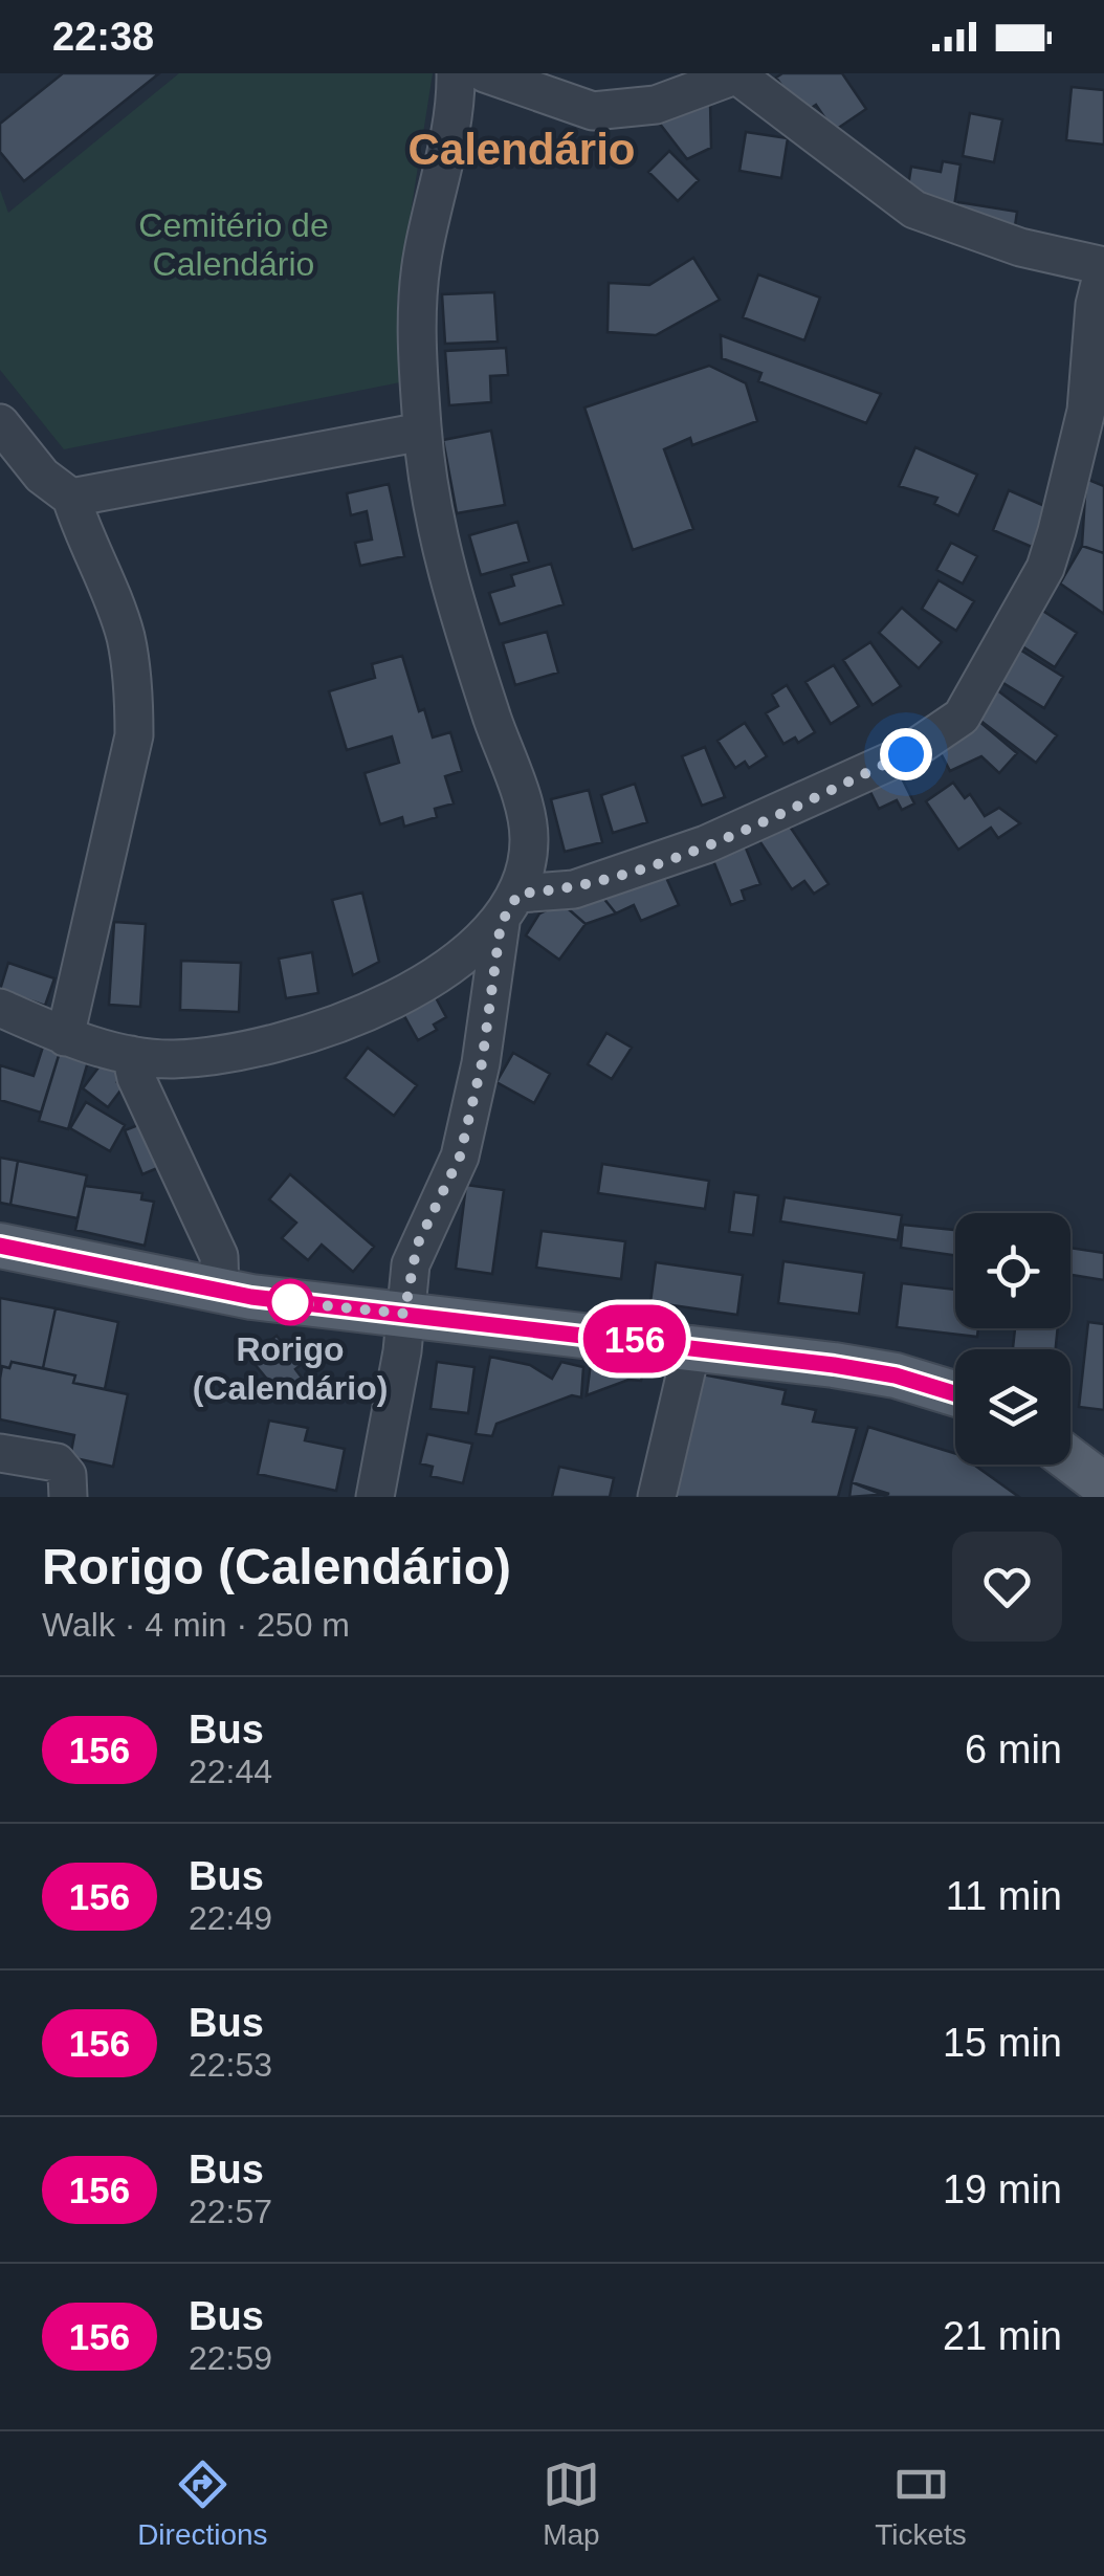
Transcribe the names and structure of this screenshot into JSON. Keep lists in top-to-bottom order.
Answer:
{
  "districts": ["Calendário"],
  "parks": ["Cemitério de Calendário"],
  "places": ["Rorigo (Calendário)"],
  "lines": ["bus line 156"],
  "page": {
    "status": "22:38",
    "on_map": "156",
    "heading": ["Rorigo (Calendário)", "Walk · 4 min · 250 m"],
    "list": [
      {
        "mark": "156",
        "name": "Bus",
        "note": "22:44",
        "value": "6 min"
      },
      {
        "mark": "156",
        "name": "Bus",
        "note": "22:49",
        "value": "11 min"
      },
      {
        "mark": "156",
        "name": "Bus",
        "note": "22:53",
        "value": "15 min"
      },
      {
        "mark": "156",
        "name": "Bus",
        "note": "22:57",
        "value": "19 min"
      },
      {
        "mark": "156",
        "name": "Bus",
        "note": "22:59",
        "value": "21 min"
      }
    ],
    "tabs": ["Directions", "Map", "Tickets"]
  }
}
